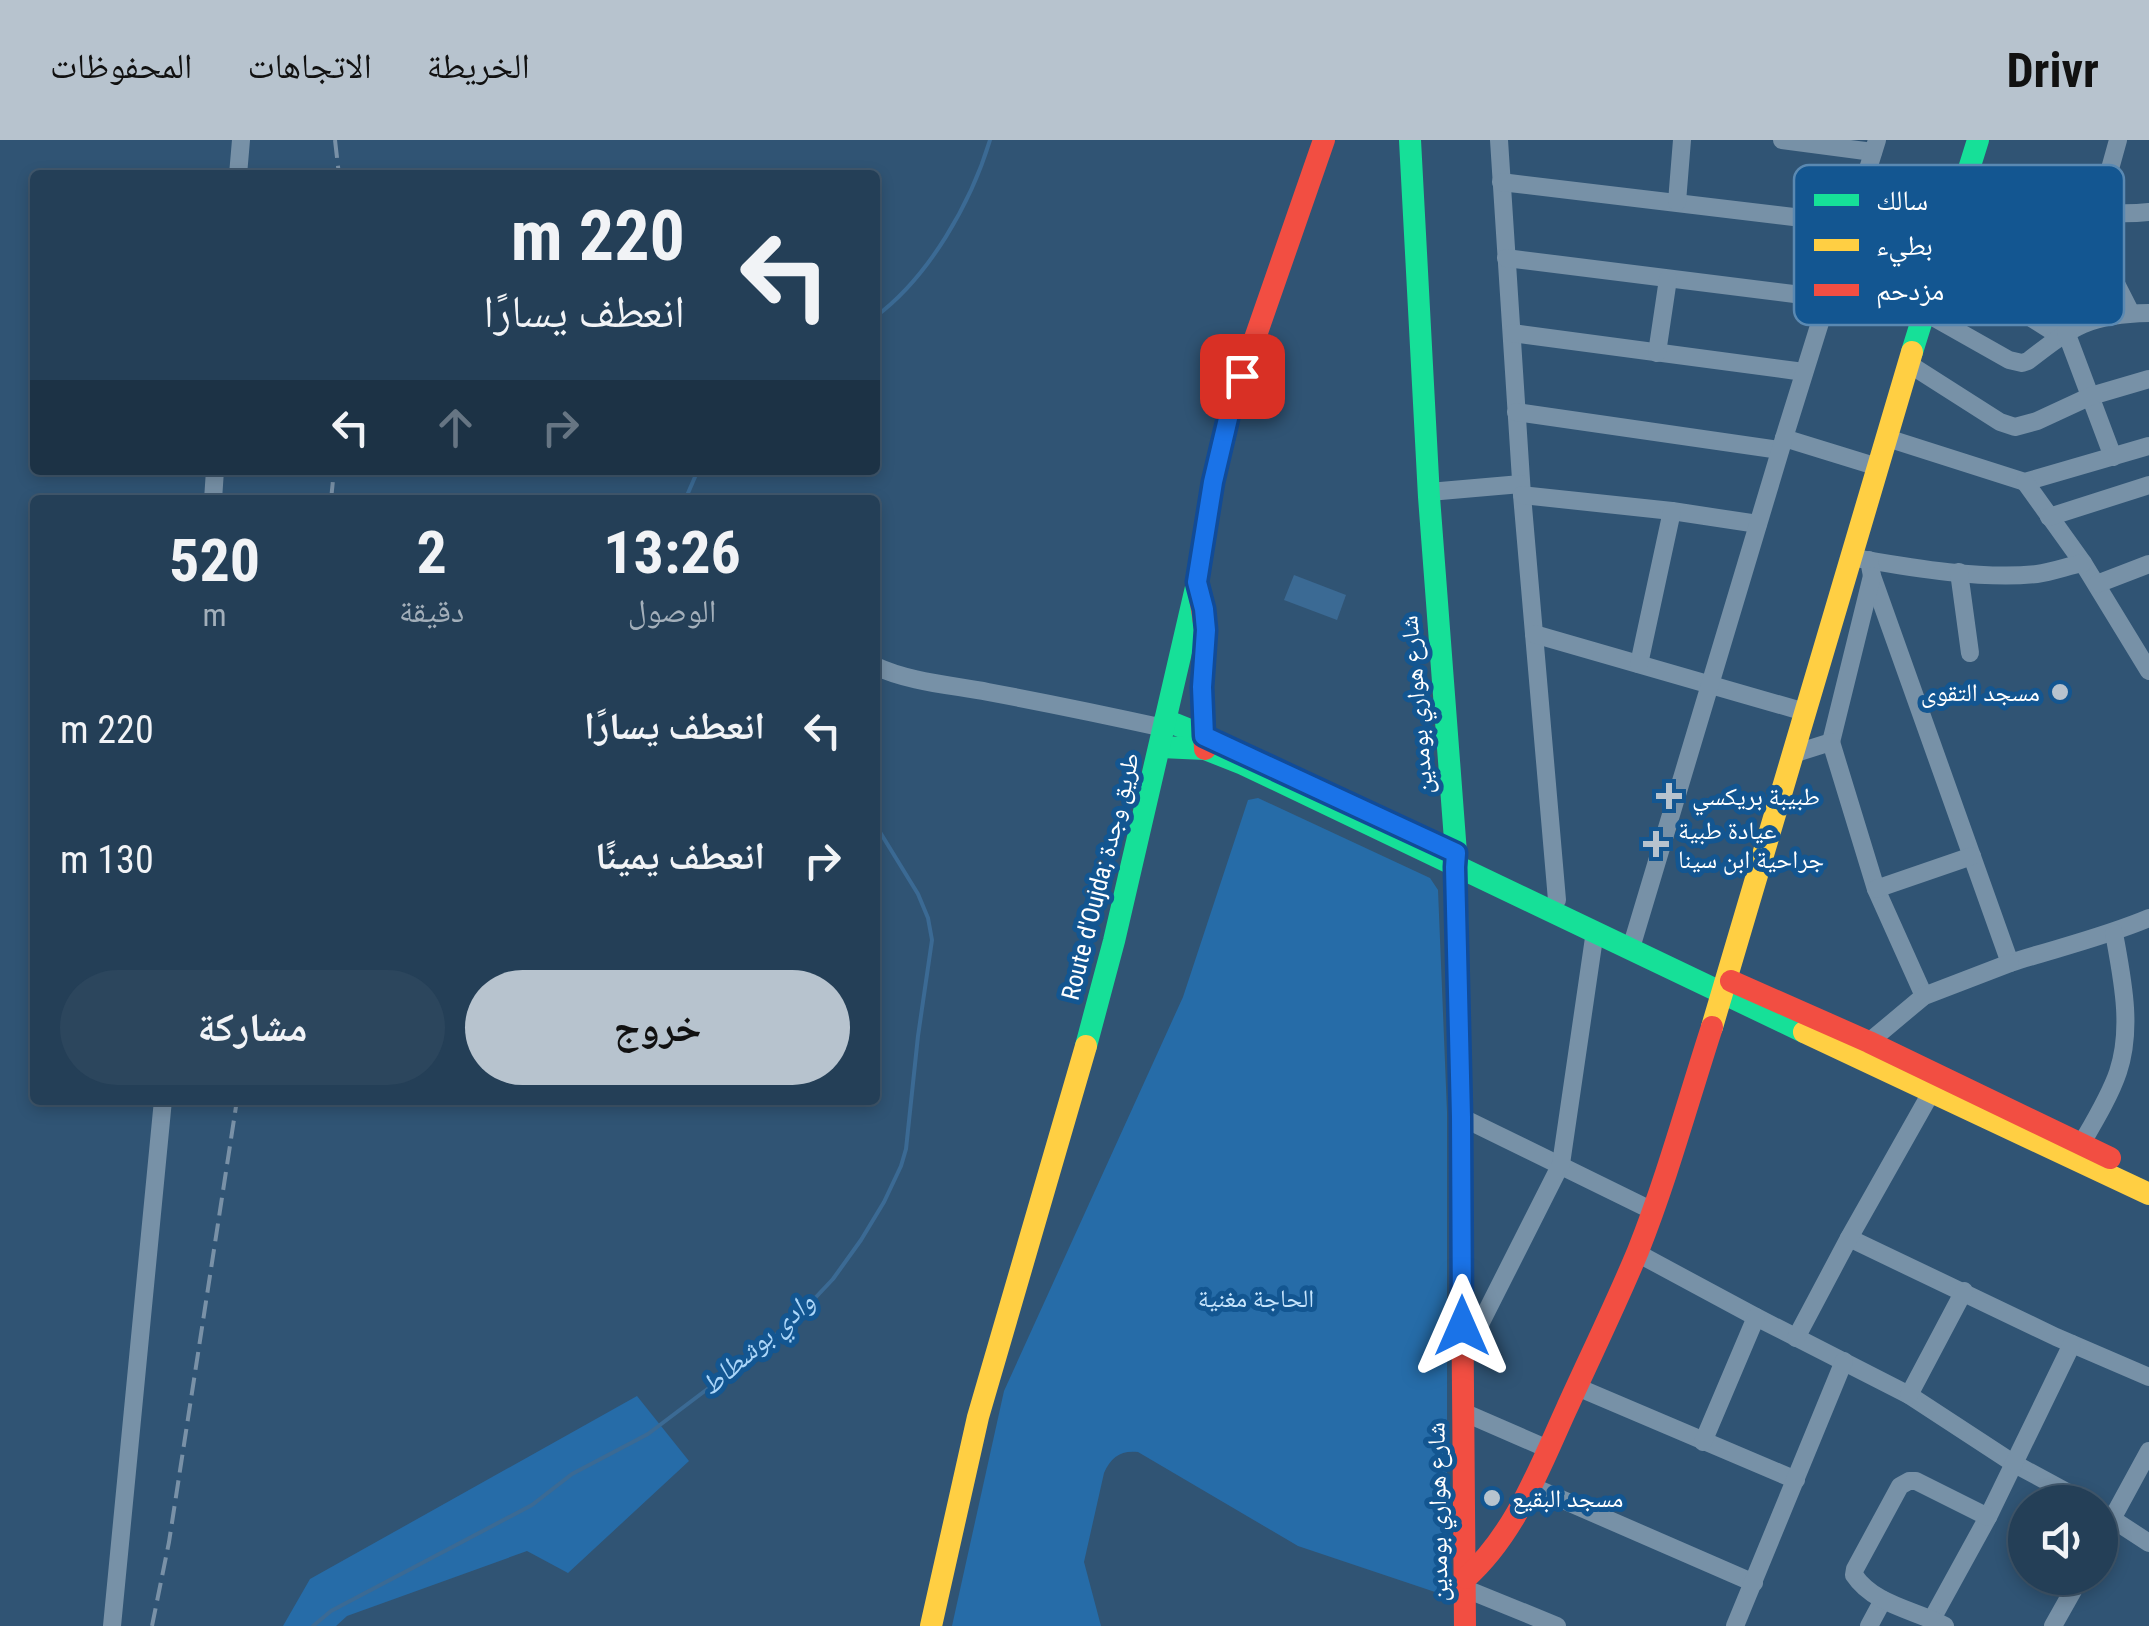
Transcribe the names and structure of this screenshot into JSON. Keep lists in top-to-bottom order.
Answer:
{
  "streets": {
    "street": ["شارع هواري بومدين", "Route d'Oujda; طريق وجدة"]
  },
  "water": ["وادي بوشطاط"],
  "parks": ["الحاجة مغنية"],
  "places": {
    "other": ["مسجد التقوى", "مسجد البقيع"],
    "health": ["طبيبة بريكسي", "عيادة طبية جراحية ابن سينا"]
  },
  "legend": ["سالك", "بطيء", "مزدحم"],
  "page": {
    "header": "Drivr",
    "nav": ["الخريطة", "الاتجاهات", "المحفوظات"],
    "turn": ["220 m", "انعطف يسارًا"],
    "eta": [
      "13:26",
      "الوصول",
      "2",
      "دقيقة",
      "520",
      "m"
    ],
    "list": [
      {
        "name": "انعطف يسارًا",
        "value": "220 m"
      },
      {
        "name": "انعطف يمينًا",
        "value": "130 m"
      }
    ],
    "buttons": ["خروج", "مشاركة"]
  }
}
